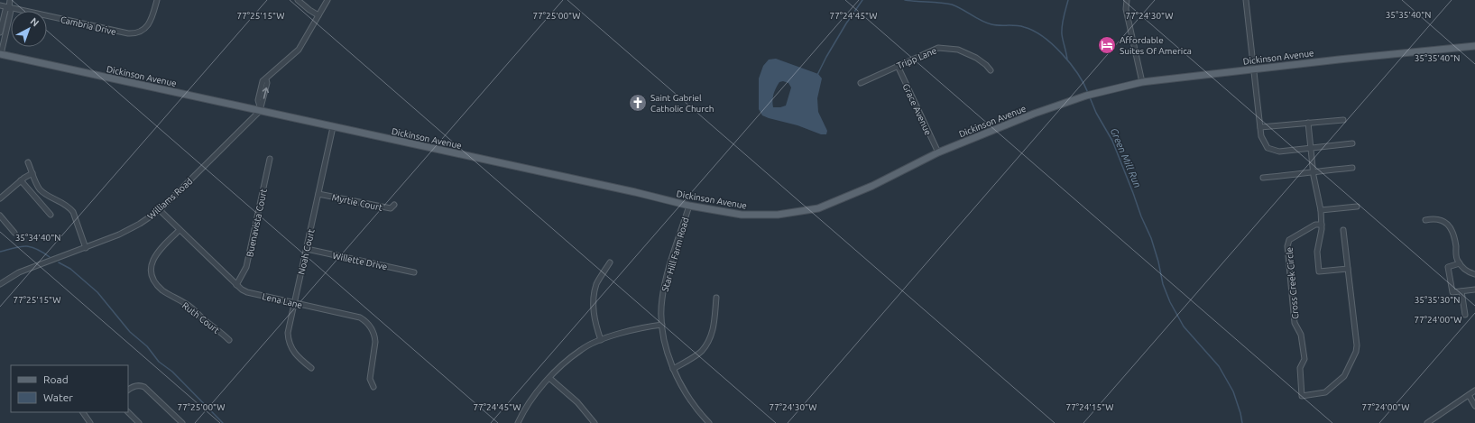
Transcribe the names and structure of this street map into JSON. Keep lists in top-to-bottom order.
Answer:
{
  "streets": {
    "main road": ["Dickinson Avenue"],
    "street": [
      "Cambria Drive",
      "Tripp Lane",
      "Grace Avenue",
      "Williams Road",
      "Myrtie Court",
      "Buenavista Court",
      "Noah Court",
      "Star Hill Farm Road",
      "Willette Drive",
      "Cross Creek Circle",
      "Lena Lane",
      "Ruth Court"
    ]
  },
  "crossings": [
    ["Dickinson Avenue", "Grace Avenue"],
    ["Dickinson Avenue", "Williams Road"],
    ["Dickinson Avenue", "Noah Court"],
    ["Dickinson Avenue", "Star Hill Farm Road"],
    ["Tripp Lane", "Grace Avenue"],
    ["Williams Road", "Lena Lane"],
    ["Myrtie Court", "Noah Court"],
    ["Buenavista Court", "Lena Lane"],
    ["Noah Court", "Willette Drive"],
    ["Noah Court", "Lena Lane"],
    ["Lena Lane", "Ruth Court"]
  ],
  "water": ["Green Mill Run"],
  "places": {
    "hotel": ["Affordable Suites Of America"],
    "church": ["Saint Gabriel Catholic Church"]
  },
  "legend": ["Road", "Water"],
  "north": "top right",
  "coordinates": [
    "35°35'40\"N",
    "77°25'15\"W",
    "77°25'00\"W",
    "77°24'45\"W",
    "77°24'30\"W",
    "35°34'40\"N",
    "35°35'30\"N",
    "77°24'00\"W",
    "77°24'15\"W"
  ]
}
